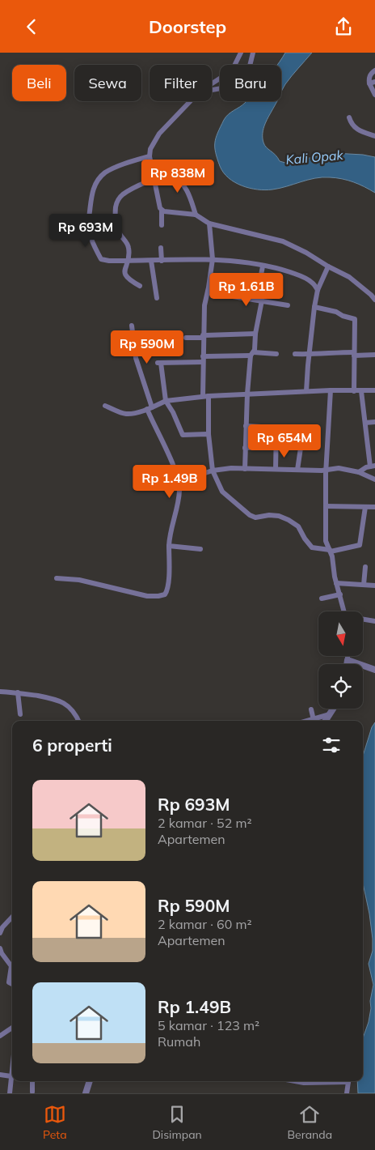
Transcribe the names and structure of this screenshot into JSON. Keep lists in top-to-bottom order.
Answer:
{
  "water": ["Kali Opak"],
  "north": "bottom",
  "page": {
    "header": "Doorstep",
    "chip": [
      "Beli",
      "Sewa",
      "Filter",
      "Baru"
    ],
    "price": [
      "Rp 838M",
      "Rp 693M",
      "Rp 1.61B",
      "Rp 590M",
      "Rp 654M",
      "Rp 1.49B"
    ],
    "heading": "6 properti",
    "list": [
      {
        "name": "Rp 693M",
        "note": "2 kamar · 52 m² · Apartemen"
      },
      {
        "name": "Rp 590M",
        "note": "2 kamar · 60 m² · Apartemen"
      },
      {
        "name": "Rp 1.49B",
        "note": "5 kamar · 123 m² · Rumah"
      }
    ],
    "tabs": ["Peta", "Disimpan", "Beranda"]
  }
}
